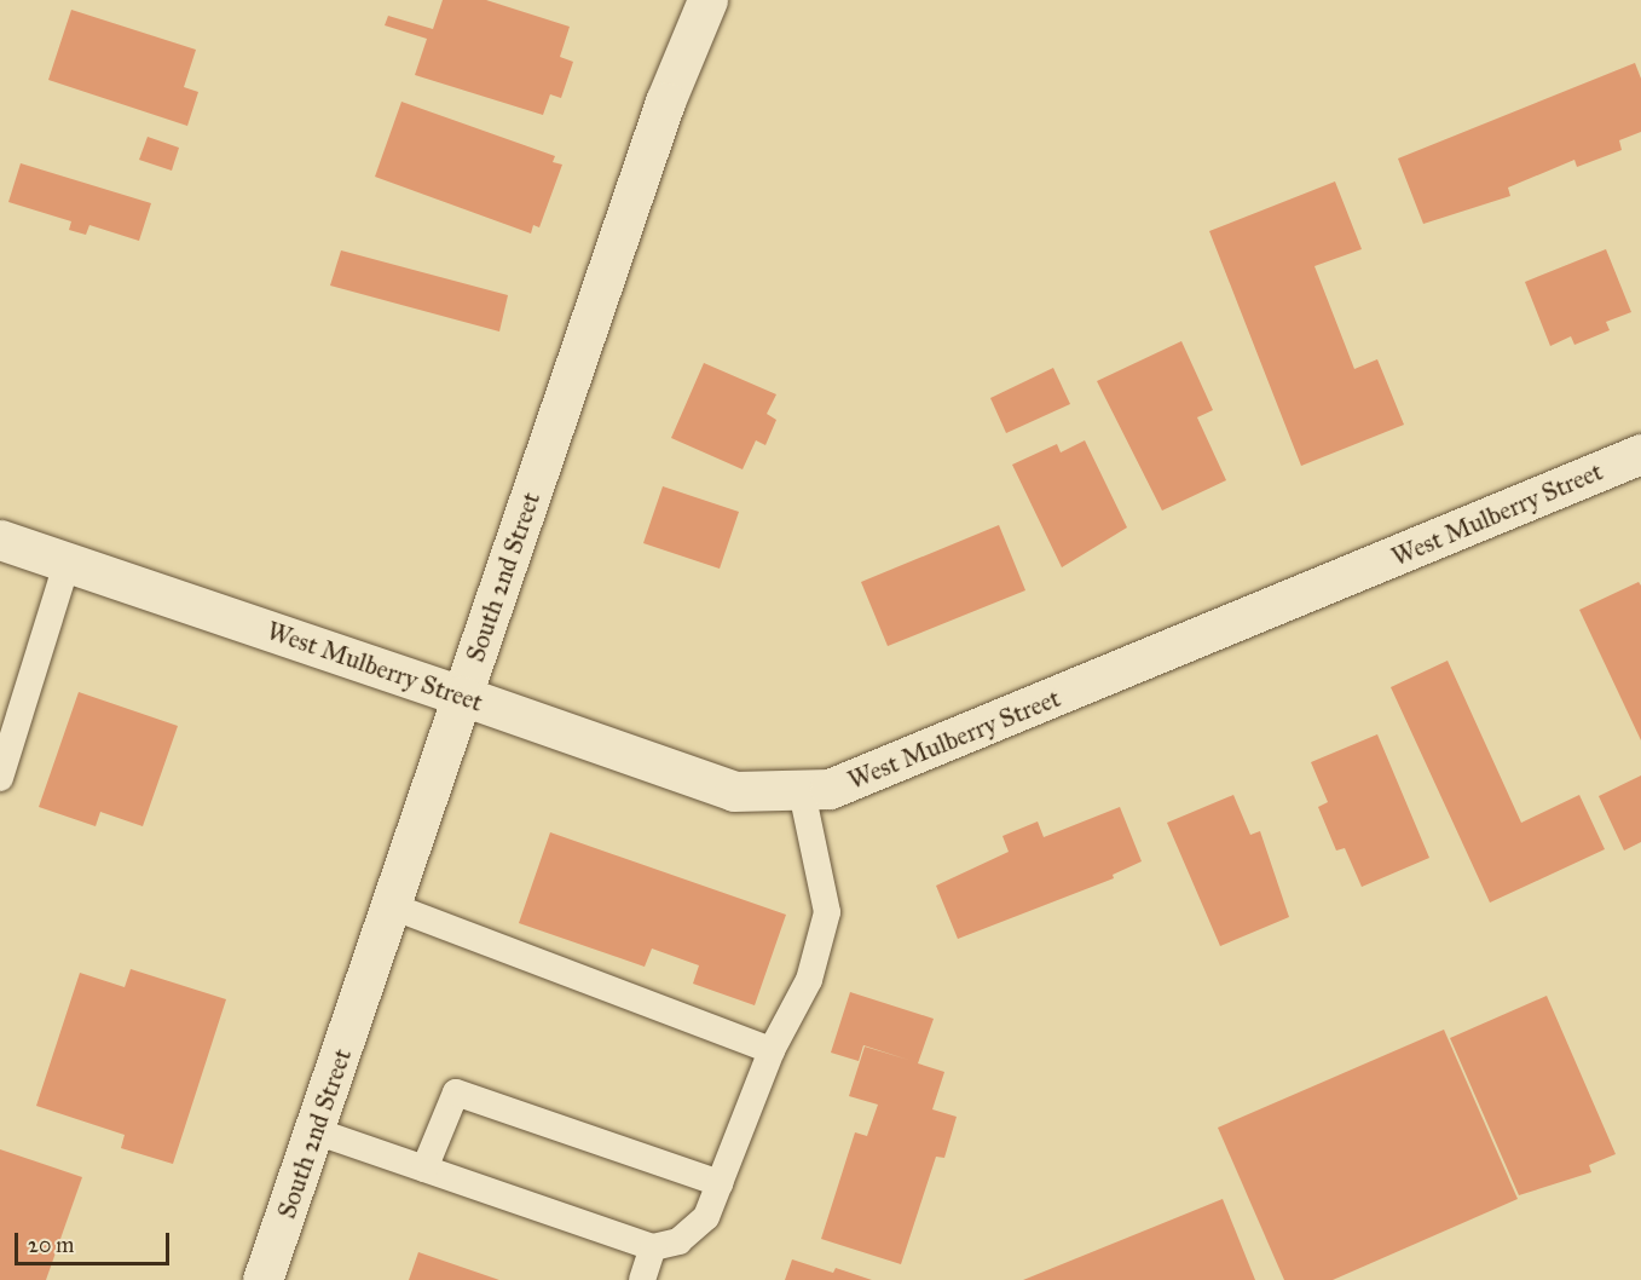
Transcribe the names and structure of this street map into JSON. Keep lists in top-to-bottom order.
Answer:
{
  "streets": {
    "street": ["West Mulberry Street", "South 2nd Street"]
  },
  "crossings": [
    ["West Mulberry Street", "South 2nd Street"]
  ],
  "scale_bar": "20 m"
}
